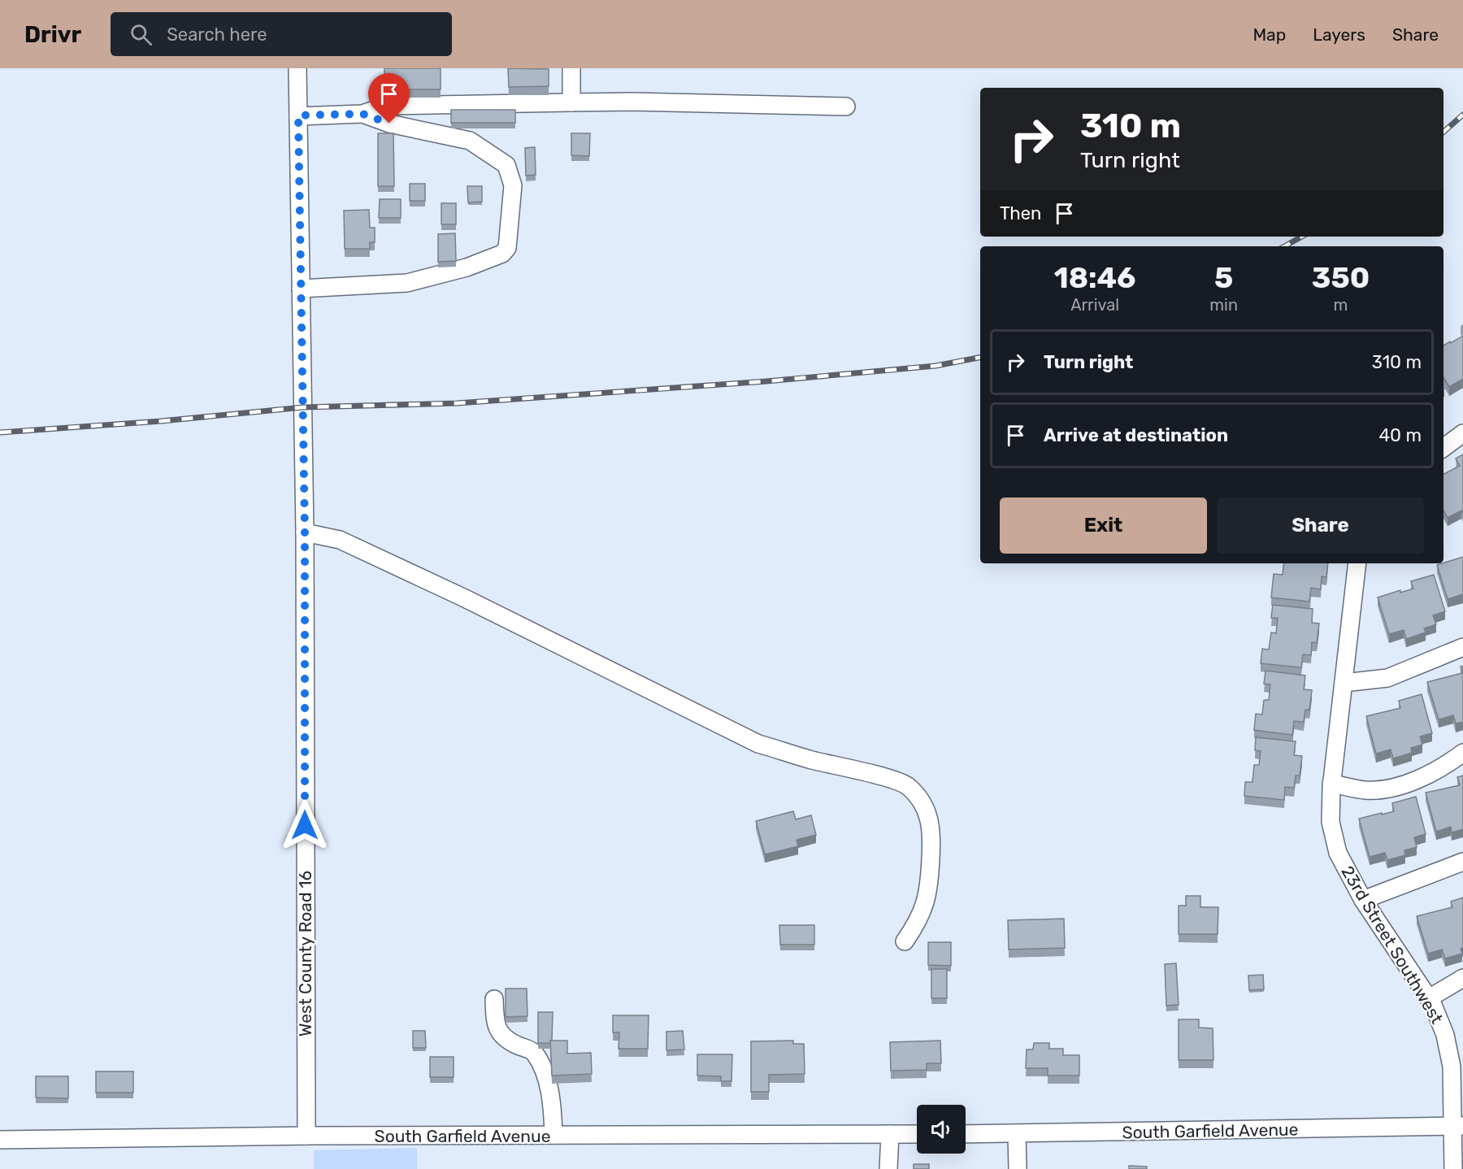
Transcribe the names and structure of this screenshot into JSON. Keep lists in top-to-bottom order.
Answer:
{
  "streets": {
    "street": ["23rd Street Southwest", "West County Road 16", "South Garfield Avenue"]
  },
  "crossings": [
    ["23rd Street Southwest", "South Garfield Avenue"],
    ["West County Road 16", "South Garfield Avenue"]
  ],
  "page": {
    "header": "Drivr",
    "search": "Search here",
    "nav": ["Map", "Layers", "Share"],
    "turn": ["310 m", "Turn right"],
    "then": "Then",
    "eta": [
      "18:46",
      "Arrival",
      "5",
      "min",
      "350",
      "m"
    ],
    "list": [
      {
        "name": "Turn right",
        "value": "310 m"
      },
      {
        "name": "Arrive at destination",
        "value": "40 m"
      }
    ],
    "buttons": ["Exit", "Share"]
  }
}
